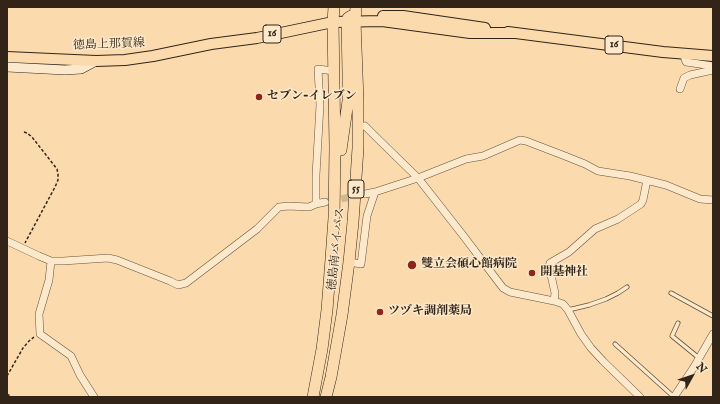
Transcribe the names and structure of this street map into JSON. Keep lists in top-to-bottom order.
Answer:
{
  "streets": {
    "highway": ["55", "徳島南バイパス"],
    "main road": ["16", "徳島上那賀線"]
  },
  "crossings": [
    ["徳島上那賀線", "徳島南バイパス"]
  ],
  "places": [
    "セブン-イレブン",
    "雙立会碩心館病院",
    "開基神社",
    "ツヅキ調剤薬局"
  ],
  "north": "top right"
}
